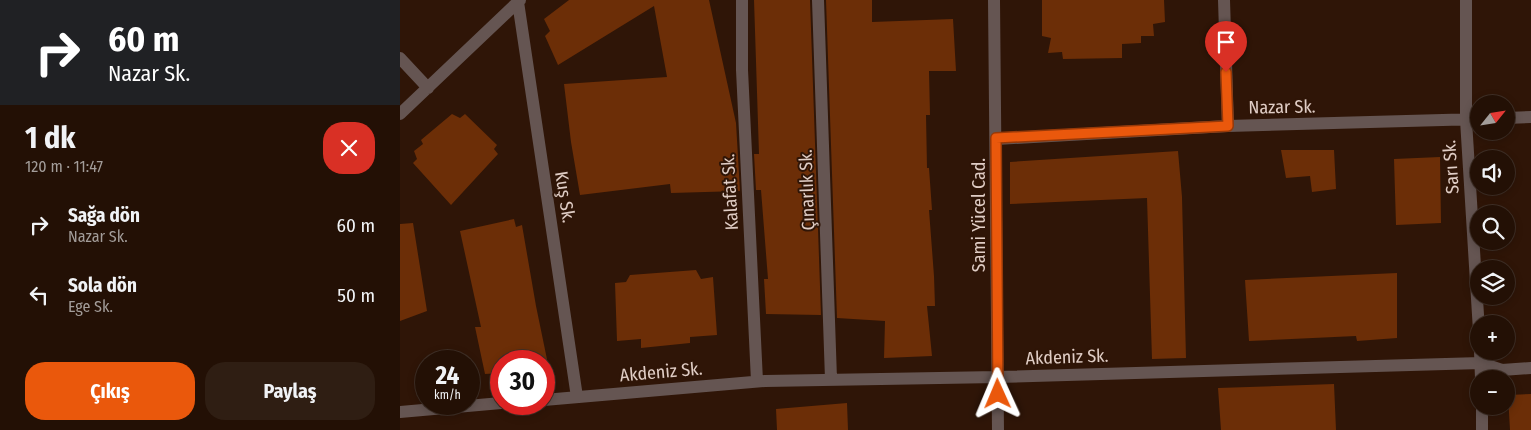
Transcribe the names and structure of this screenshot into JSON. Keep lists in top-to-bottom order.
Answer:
{
  "streets": {
    "street": [
      "Nazar Sk.",
      "Sarı Sk.",
      "Çınarlık Sk.",
      "Kalafat Sk.",
      "Kuş Sk.",
      "Sami Yücel Cad.",
      "Akdeniz Sk."
    ]
  },
  "crossings": [
    ["Nazar Sk.", "Sarı Sk."],
    ["Nazar Sk.", "Sami Yücel Cad."],
    ["Çınarlık Sk.", "Akdeniz Sk."],
    ["Kalafat Sk.", "Akdeniz Sk."],
    ["Kuş Sk.", "Akdeniz Sk."],
    ["Sami Yücel Cad.", "Akdeniz Sk."]
  ],
  "north": "top right",
  "page": {
    "turn": ["60 m", "Nazar Sk."],
    "map_buttons": ["+", "−"],
    "heading": ["1 dk", "120 m · 11:47"],
    "list": [
      {
        "name": "Sağa dön",
        "note": "Nazar Sk.",
        "value": "60 m"
      },
      {
        "name": "Sola dön",
        "note": "Ege Sk.",
        "value": "50 m"
      }
    ],
    "speed": "24 km/h",
    "limit": "30",
    "buttons": ["Çıkış", "Paylaş"]
  }
}
